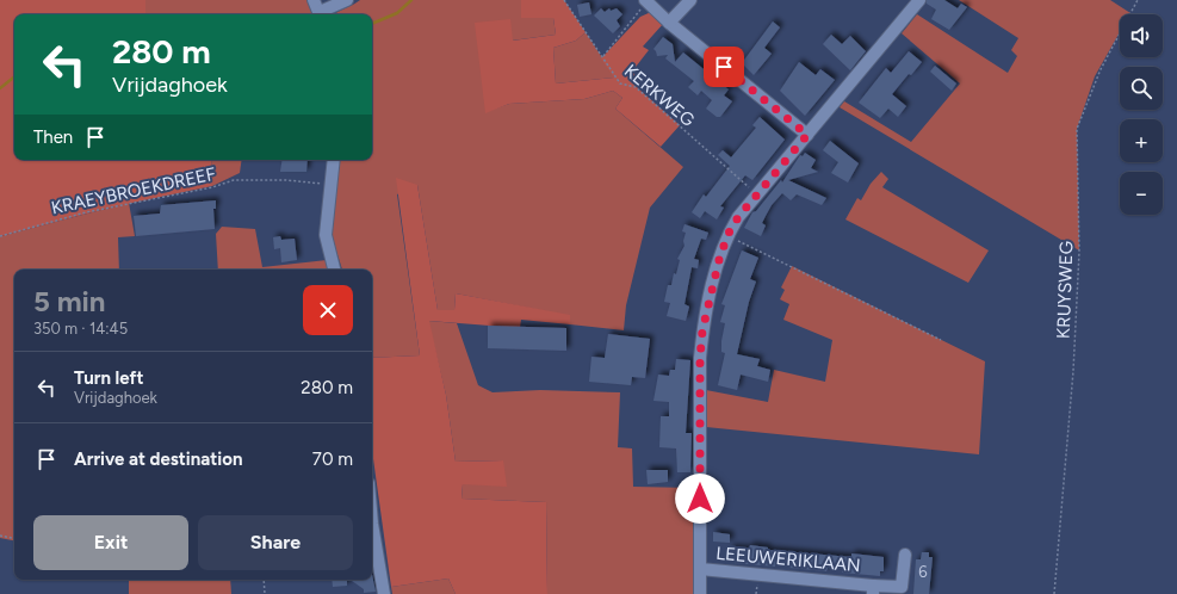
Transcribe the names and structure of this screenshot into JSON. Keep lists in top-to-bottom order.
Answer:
{
  "streets": {
    "street": ["LEEUWERIKLAAN"],
    "path": ["KERKWEG", "KRAEYBROEKDREEF", "KRUYSWEG"]
  },
  "house_numbers": ["6"],
  "page": {
    "map_buttons": ["+", "−"],
    "turn": ["280 m", "Vrijdaghoek"],
    "then": "Then",
    "heading": ["5 min", "350 m · 14:45"],
    "list": [
      {
        "name": "Turn left",
        "note": "Vrijdaghoek",
        "value": "280 m"
      },
      {
        "name": "Arrive at destination",
        "value": "70 m"
      }
    ],
    "buttons": ["Exit", "Share"]
  }
}
